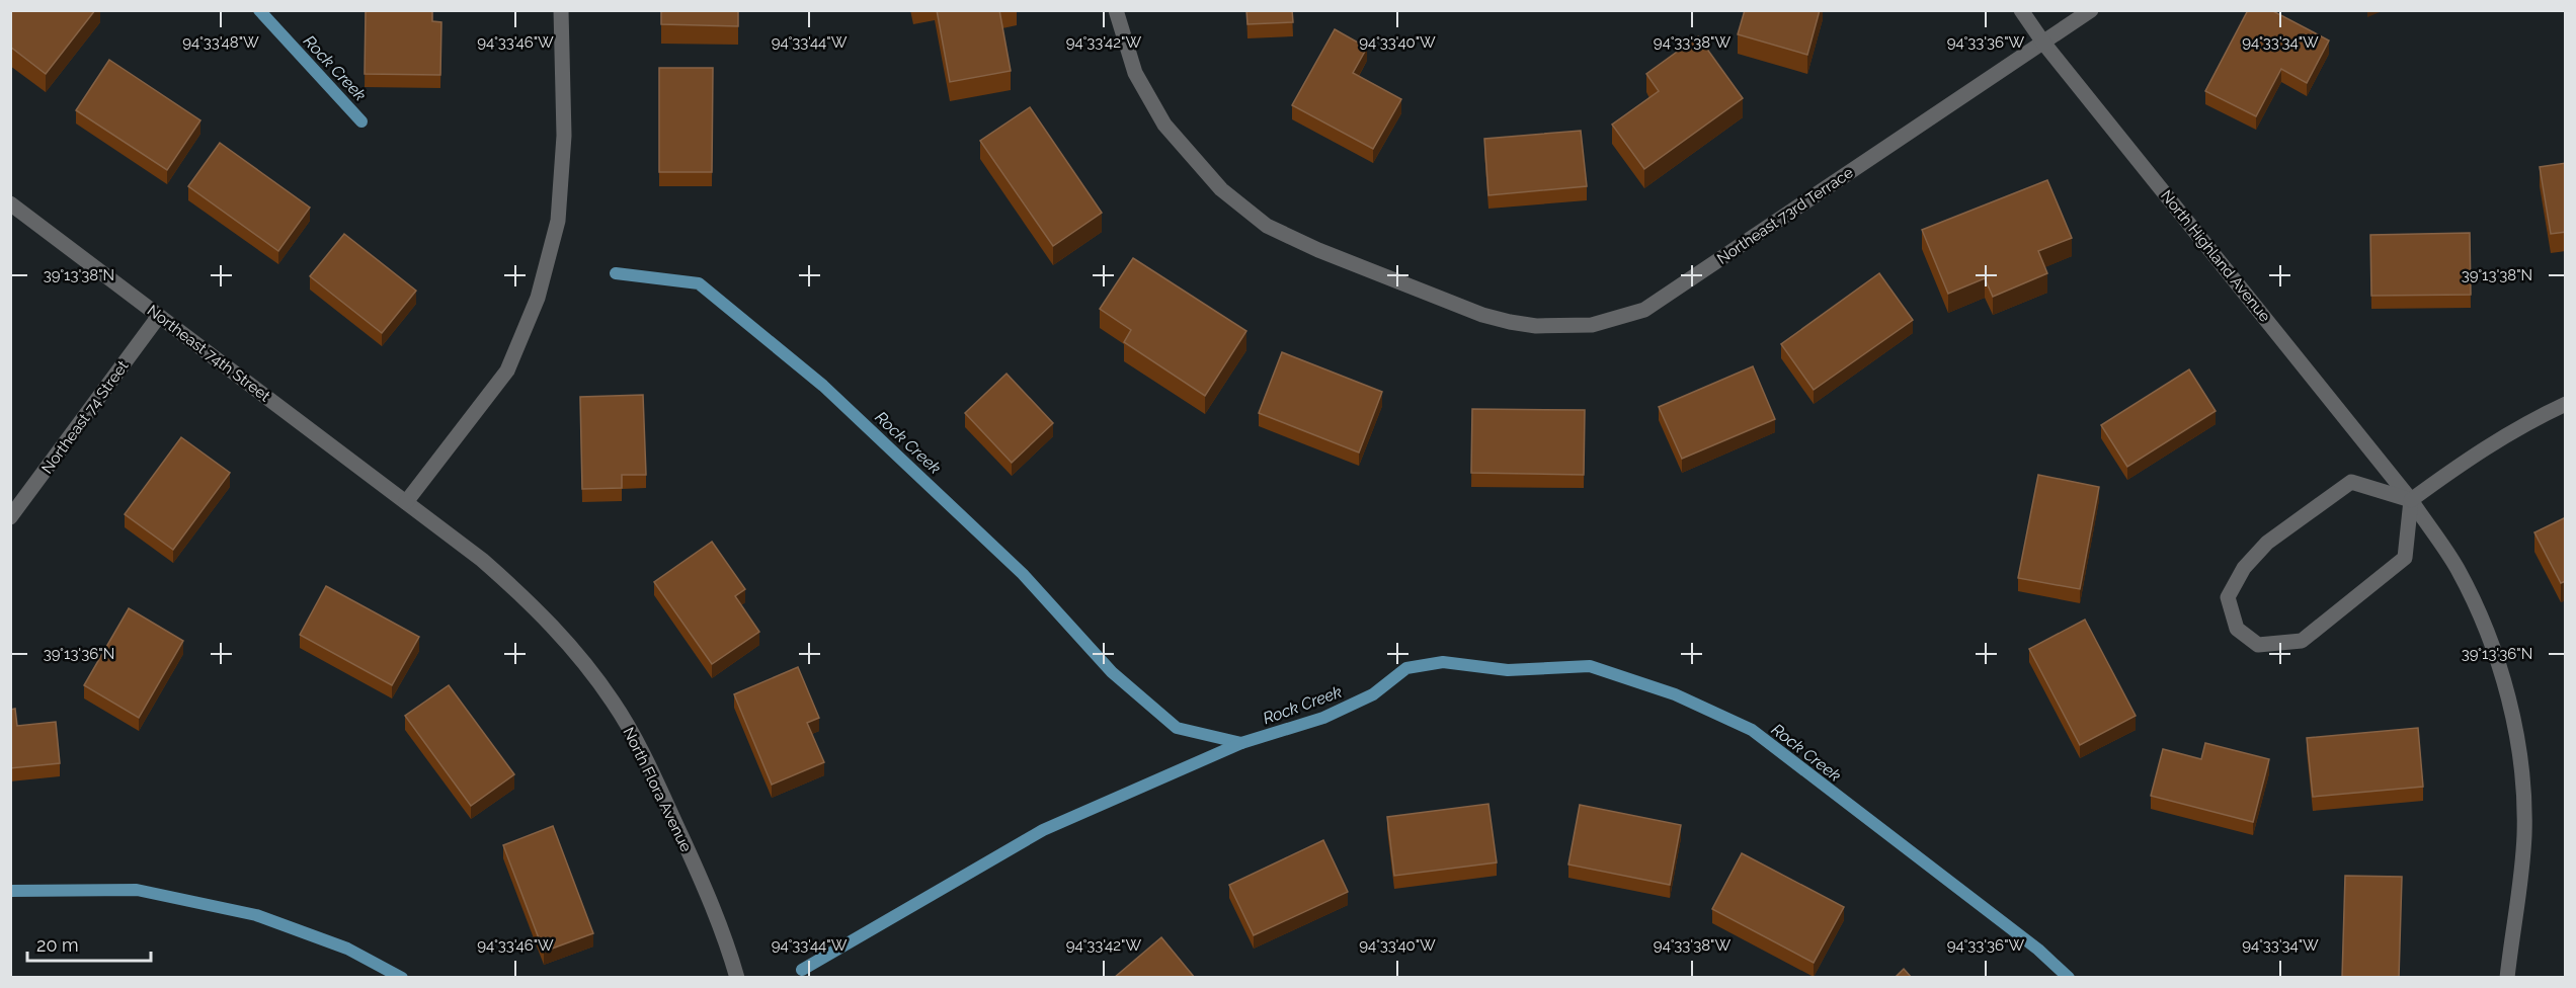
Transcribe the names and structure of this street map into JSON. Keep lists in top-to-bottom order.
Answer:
{
  "streets": {
    "street": [
      "Northeast 73rd Terrace",
      "North Highland Avenue",
      "Northeast 74th Street",
      "Northeast 74 Street",
      "North Flora Avenue"
    ]
  },
  "crossings": [
    ["Northeast 73rd Terrace", "North Highland Avenue"],
    ["Northeast 74th Street", "Northeast 74 Street"],
    ["Northeast 74th Street", "North Flora Avenue"]
  ],
  "water": ["Rock Creek"],
  "scale_bar": "20 m",
  "coordinates": [
    "94°33'48\"W",
    "94°33'46\"W",
    "94°33'44\"W",
    "94°33'42\"W",
    "94°33'40\"W",
    "94°33'38\"W",
    "94°33'36\"W",
    "94°33'34\"W",
    "39°13'38\"N",
    "39°13'36\"N"
  ]
}
